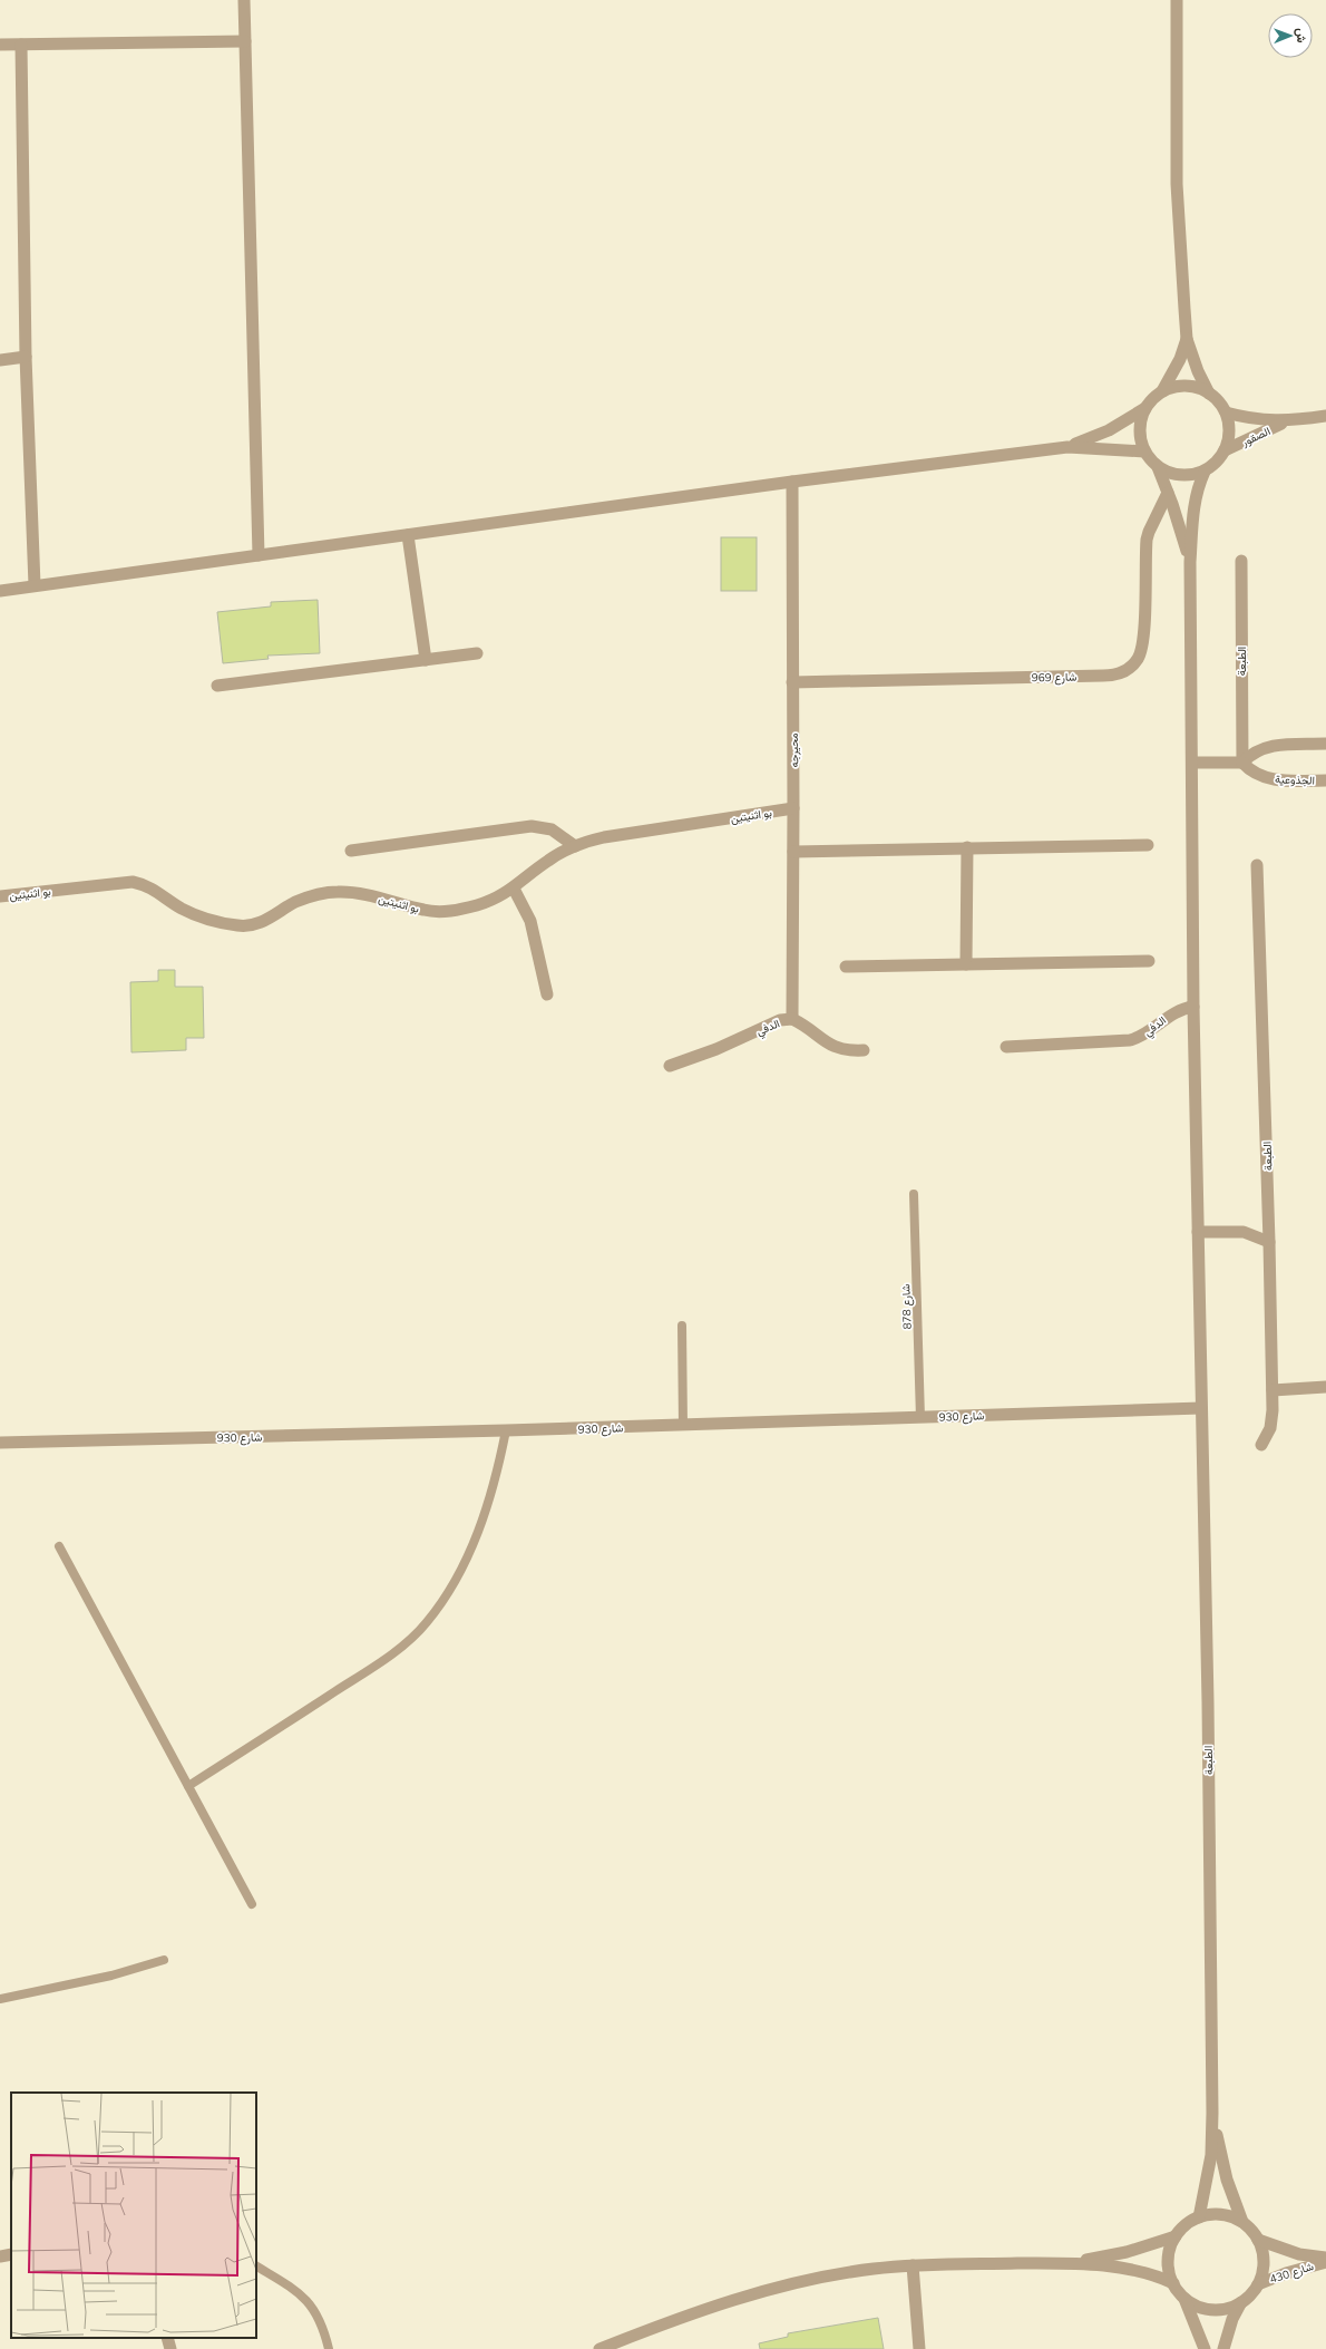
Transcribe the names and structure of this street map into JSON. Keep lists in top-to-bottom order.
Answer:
{
  "streets": {
    "street": [
      "الصقور",
      "الطبعة",
      "شارع 969",
      "محيرجه",
      "الجذوعية",
      "بو اثنيتين",
      "الدفي",
      "شارع 930",
      "شارع 430"
    ],
    "lane": ["شارع 878"]
  },
  "crossings": [
    ["الطبعة", "الجذوعية"],
    ["الطبعة", "الدفي"],
    ["الطبعة", "شارع 930"],
    ["شارع 969", "محيرجه"],
    ["محيرجه", "بو اثنيتين"],
    ["محيرجه", "الدفي"],
    ["شارع 878", "شارع 930"]
  ],
  "north": "right"
}
